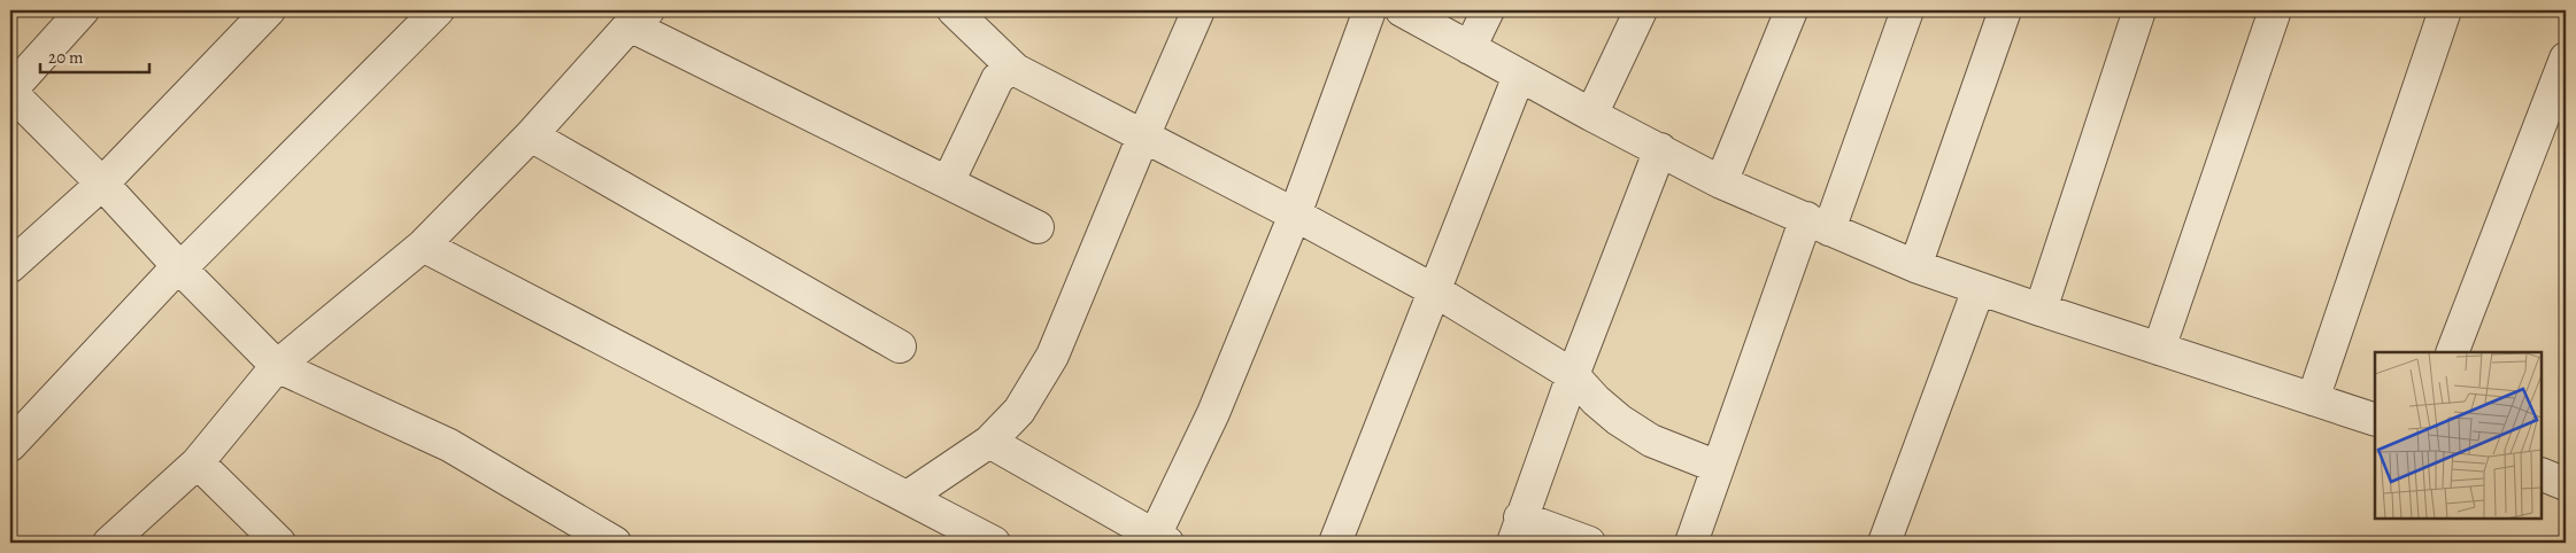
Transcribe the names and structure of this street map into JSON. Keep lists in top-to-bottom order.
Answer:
{
  "scale_bar": "20 m"
}
